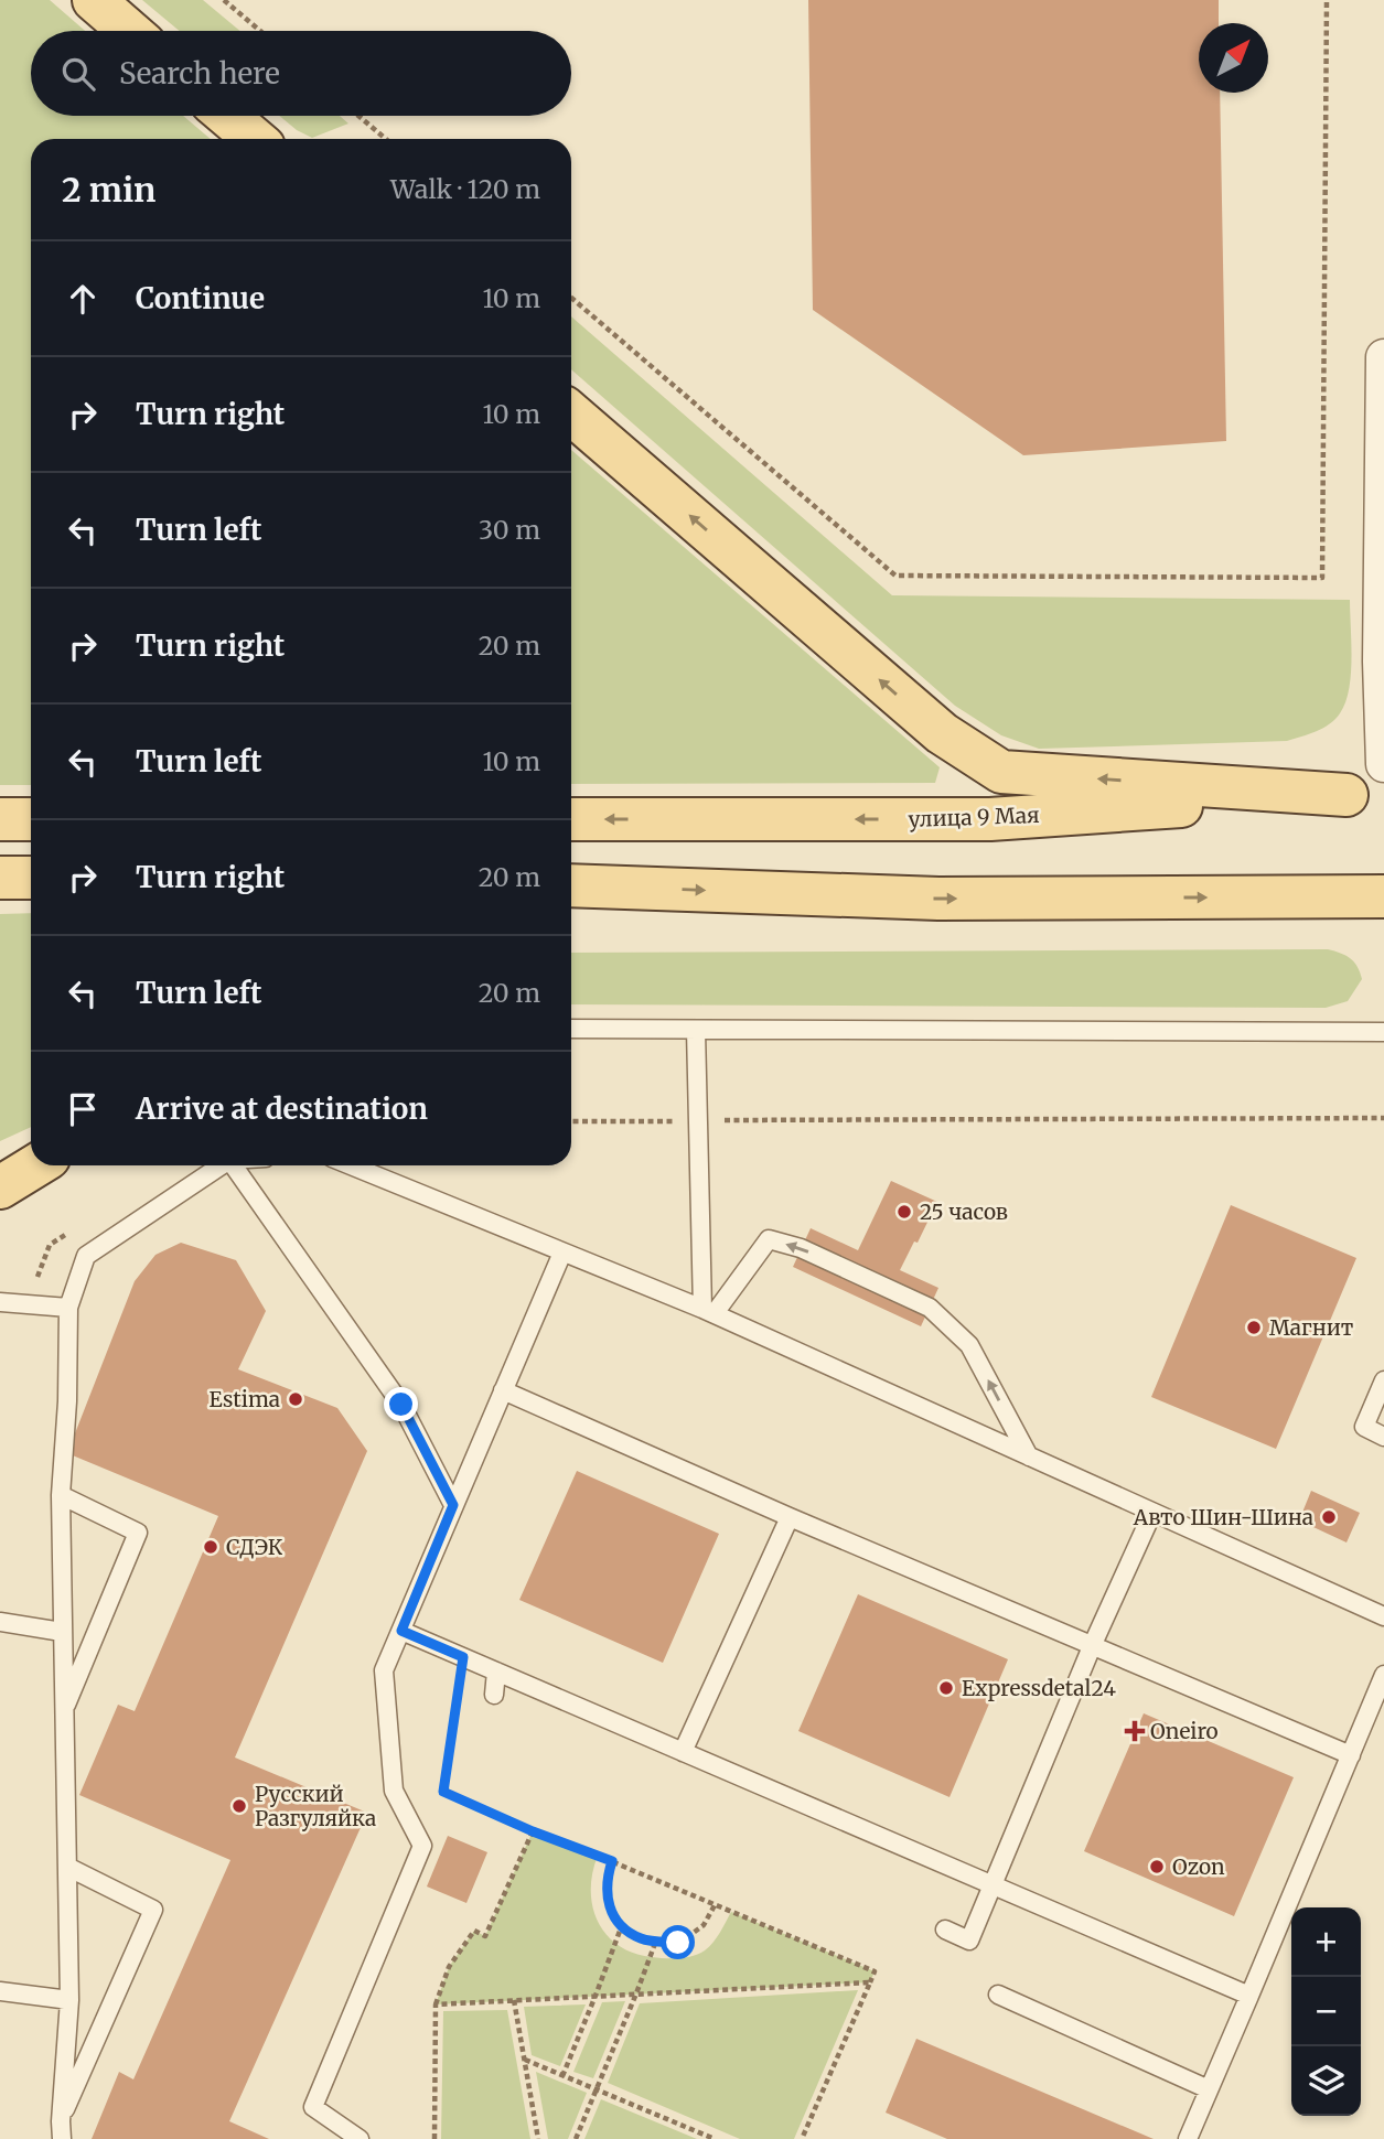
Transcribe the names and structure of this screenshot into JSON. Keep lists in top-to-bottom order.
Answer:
{
  "streets": {
    "main road": ["улица 9 Мая"]
  },
  "places": {
    "other": [
      "25 часов",
      "Магнит",
      "Estima",
      "Авто Шин-Шина",
      "СДЭК",
      "Expressdetal24",
      "Русский Разгуляйка",
      "Ozon"
    ],
    "health": ["Oneiro"]
  },
  "north": "top right",
  "page": {
    "search": "Search here",
    "heading": ["2 min", "Walk · 120 m"],
    "list": [
      ["Continue", "10 m"],
      ["Turn right", "10 m"],
      ["Turn left", "30 m"],
      ["Turn right", "20 m"],
      ["Turn left", "10 m"],
      ["Turn right", "20 m"],
      ["Turn left", "20 m"],
      "Arrive at destination"
    ],
    "map_buttons": ["+", "−"]
  }
}
